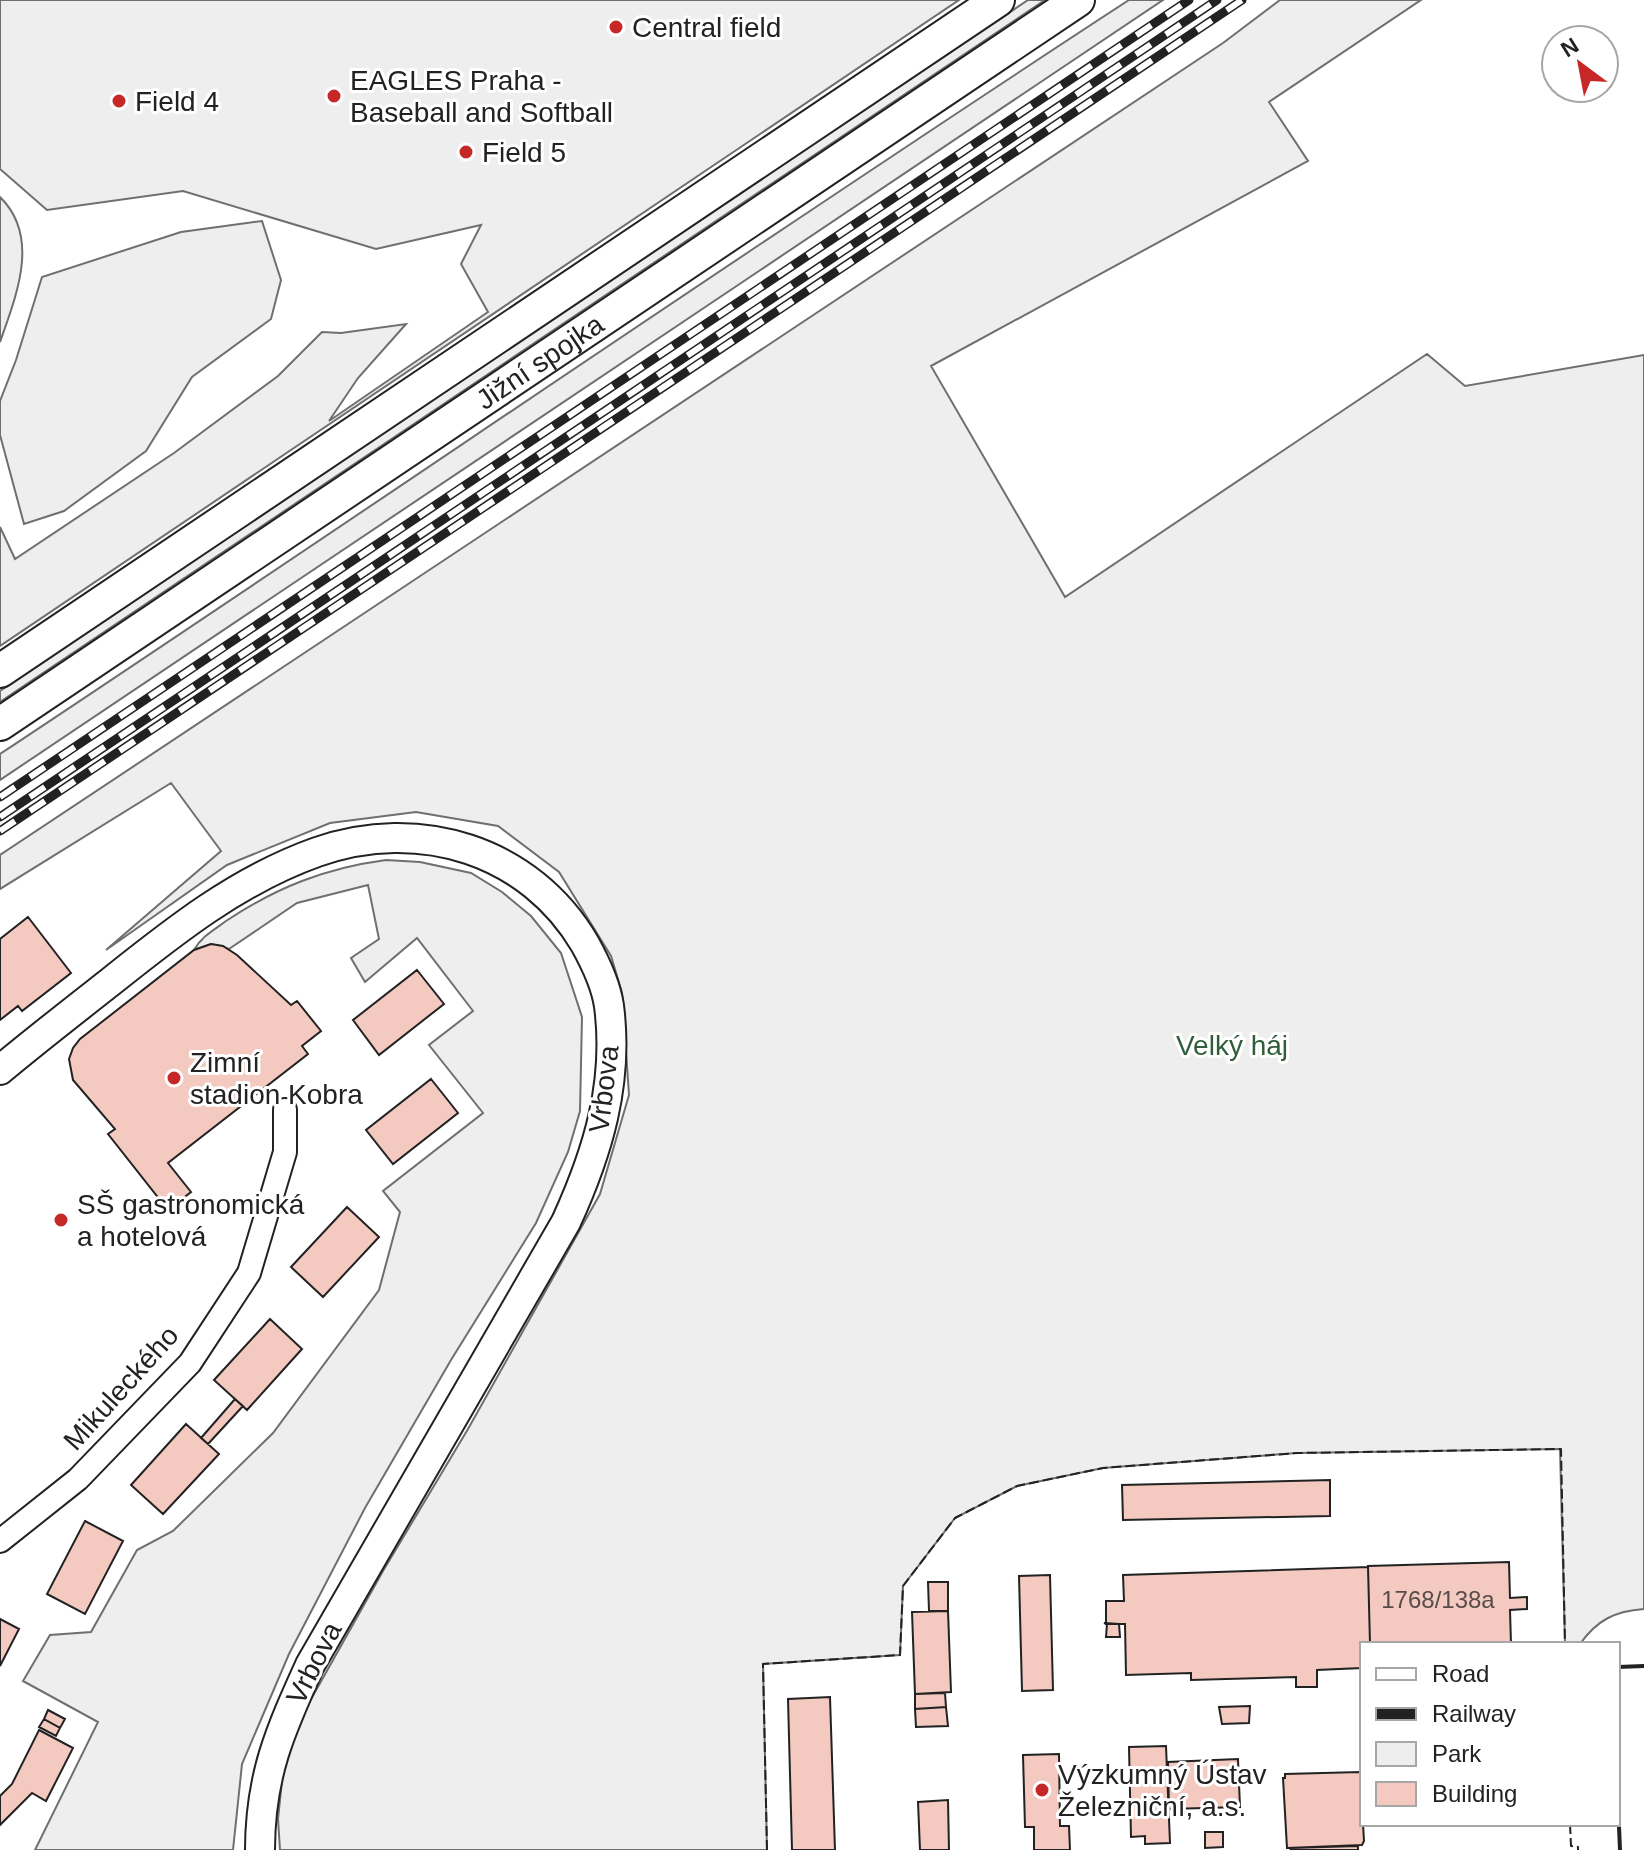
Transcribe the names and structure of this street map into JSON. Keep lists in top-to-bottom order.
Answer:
{
  "streets": {
    "highway": ["Jižní spojka"],
    "main road": ["Vrbova"],
    "street": ["Mikuleckého"]
  },
  "parks": ["Velký háj"],
  "places": [
    "Central field",
    "EAGLES Praha - Baseball and Softball",
    "Field 4",
    "Field 5",
    "Zimní stadion Kobra",
    "SŠ gastronomická a hotelová",
    "Výzkumný Ústav Železniční, a.s."
  ],
  "house_numbers": ["1768/138a"],
  "legend": [
    "Road",
    "Railway",
    "Park",
    "Building"
  ],
  "north": "top left"
}
